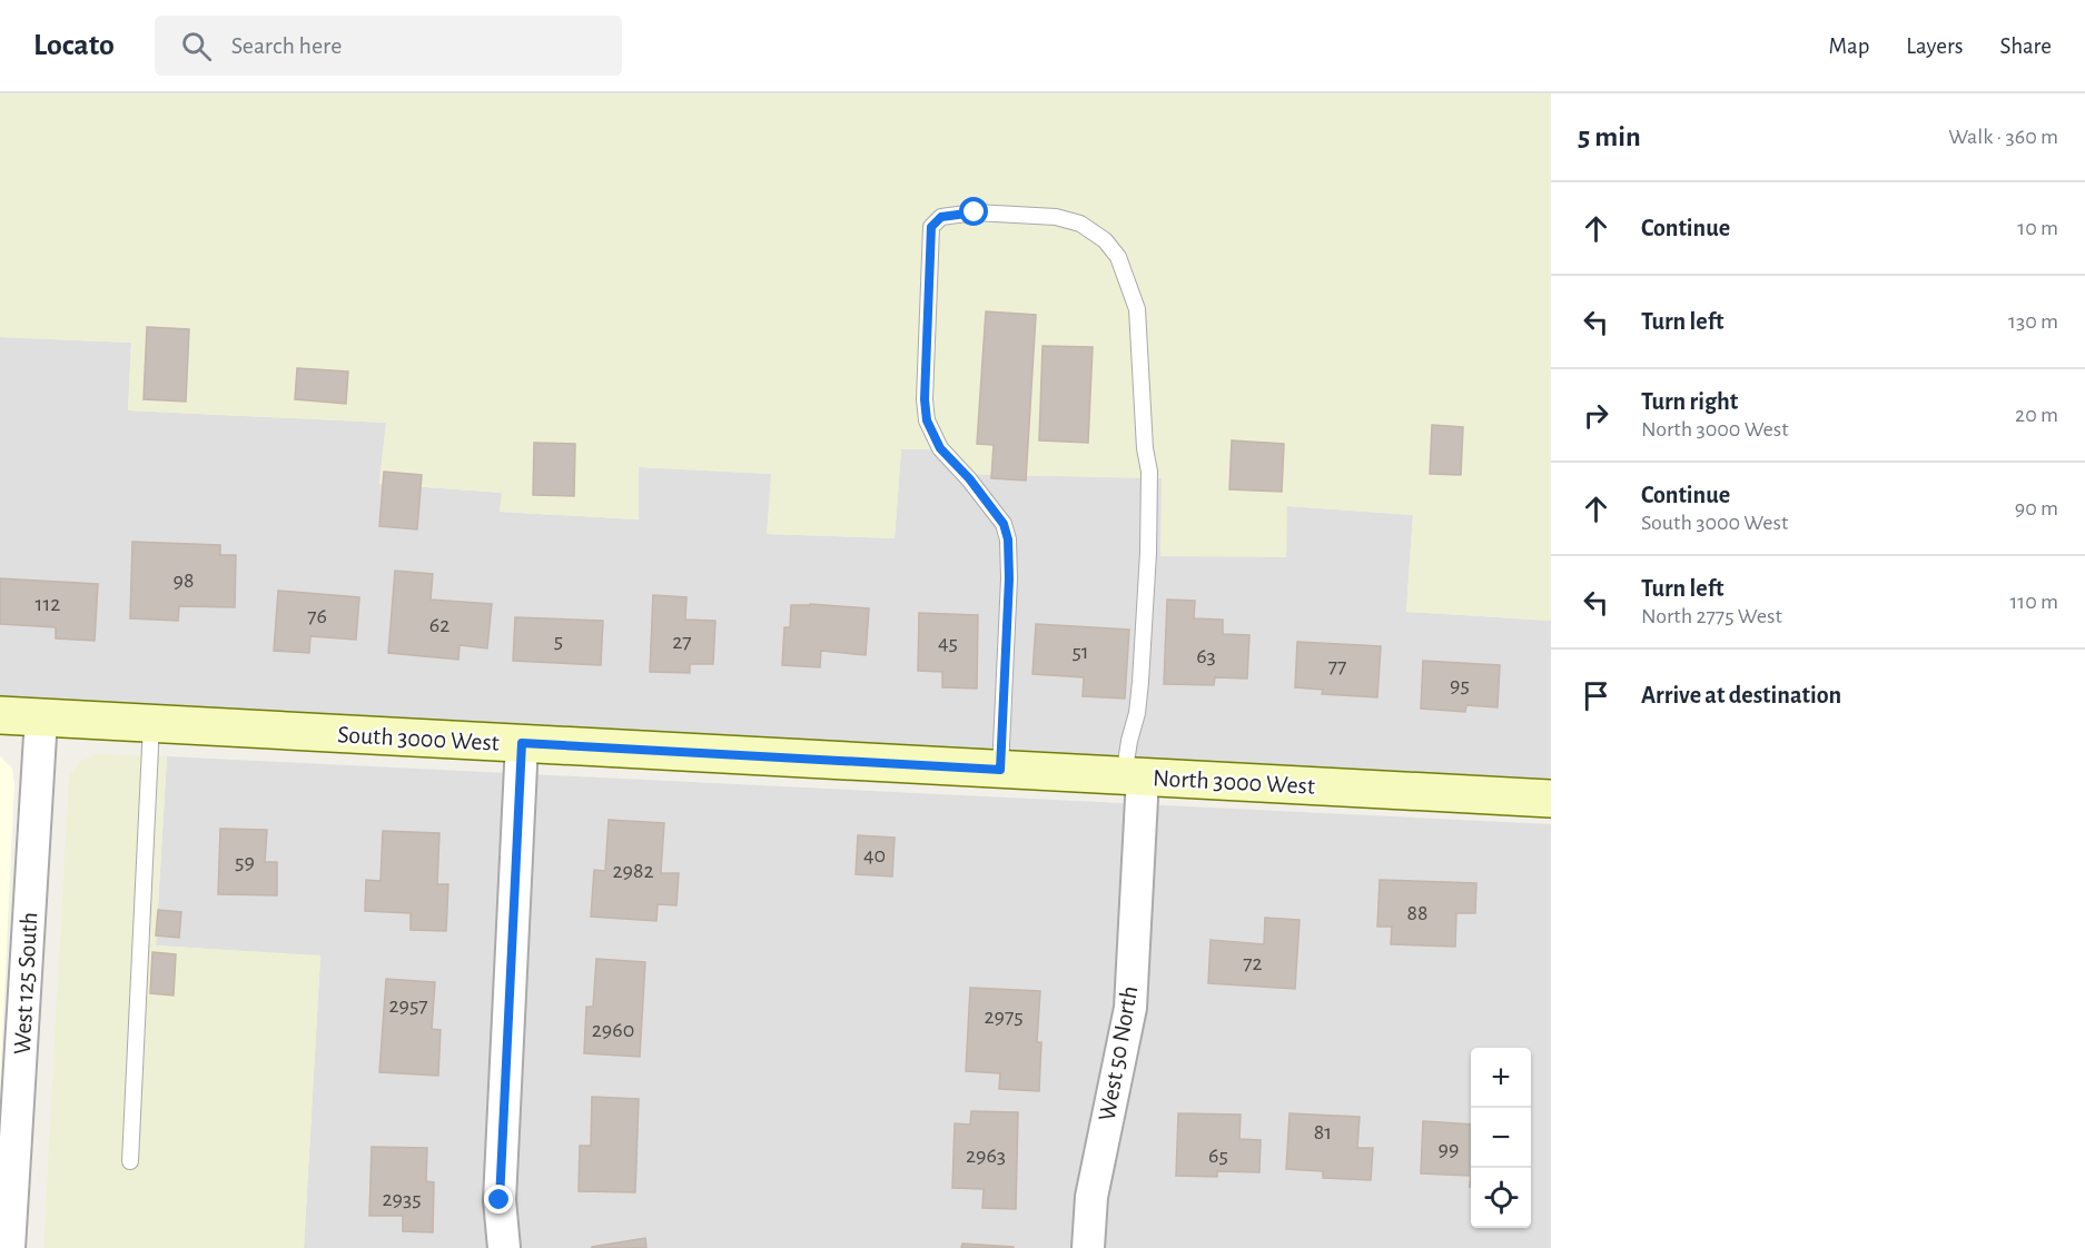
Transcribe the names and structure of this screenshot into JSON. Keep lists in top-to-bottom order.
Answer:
{
  "streets": {
    "main road": ["South 3000 West", "North 3000 West"],
    "street": ["West 125 South", "West 50 North"]
  },
  "crossings": [
    ["South 3000 West", "North 3000 West"],
    ["South 3000 West", "West 125 South"],
    ["North 3000 West", "West 50 North"]
  ],
  "house_numbers": [
    "98",
    "112",
    "76",
    "62",
    "5",
    "27",
    "45",
    "51",
    "63",
    "77",
    "95",
    "40",
    "59",
    "2982",
    "88",
    "72",
    "2957",
    "2975",
    "2960",
    "81",
    "99",
    "2963",
    "65",
    "2935"
  ],
  "page": {
    "header": "Locato",
    "search": "Search here",
    "nav": ["Map", "Layers", "Share"],
    "heading": ["5 min", "Walk · 360 m"],
    "list": [
      ["Continue", "10 m"],
      ["Turn left", "130 m"],
      ["Turn right", "North 3000 West", "20 m"],
      ["Continue", "South 3000 West", "90 m"],
      ["Turn left", "North 2775 West", "110 m"],
      "Arrive at destination"
    ],
    "map_buttons": ["+", "−"]
  }
}
